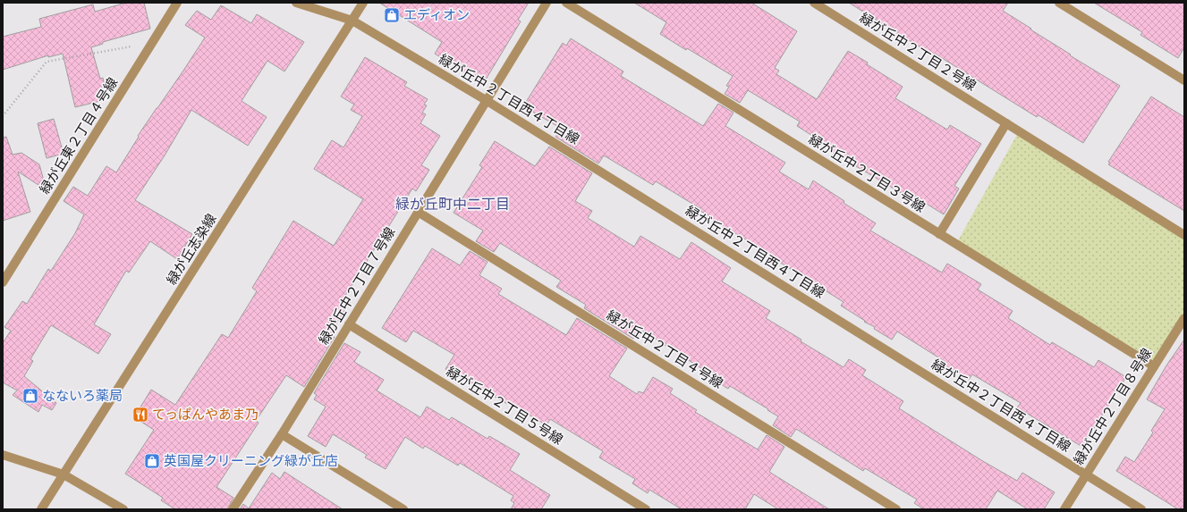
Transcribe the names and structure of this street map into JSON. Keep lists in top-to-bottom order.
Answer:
{
  "streets": {
    "street": [
      "緑が丘中２丁目２号線",
      "緑が丘中２丁目西４丁目線",
      "緑が丘東２丁目４号線",
      "緑が丘中２丁目３号線",
      "緑が丘志染線",
      "緑が丘中２丁目７号線",
      "緑が丘中２丁目４号線",
      "緑が丘中２丁目５号線",
      "緑が丘中２丁目８号線"
    ]
  },
  "crossings": [
    ["緑が丘中２丁目西４丁目線", "緑が丘志染線"],
    ["緑が丘中２丁目西４丁目線", "緑が丘中２丁目７号線"],
    ["緑が丘中２丁目西４丁目線", "緑が丘中２丁目８号線"],
    ["緑が丘中２丁目３号線", "緑が丘中２丁目８号線"],
    ["緑が丘中２丁目７号線", "緑が丘中２丁目４号線"],
    ["緑が丘中２丁目７号線", "緑が丘中２丁目５号線"]
  ],
  "districts": ["緑が丘町中二丁目"],
  "places": {
    "shop": ["エディオン", "なないろ薬局", "英国屋クリーニング緑が丘店"],
    "restaurant": ["てっぱんやあま乃"]
  }
}
